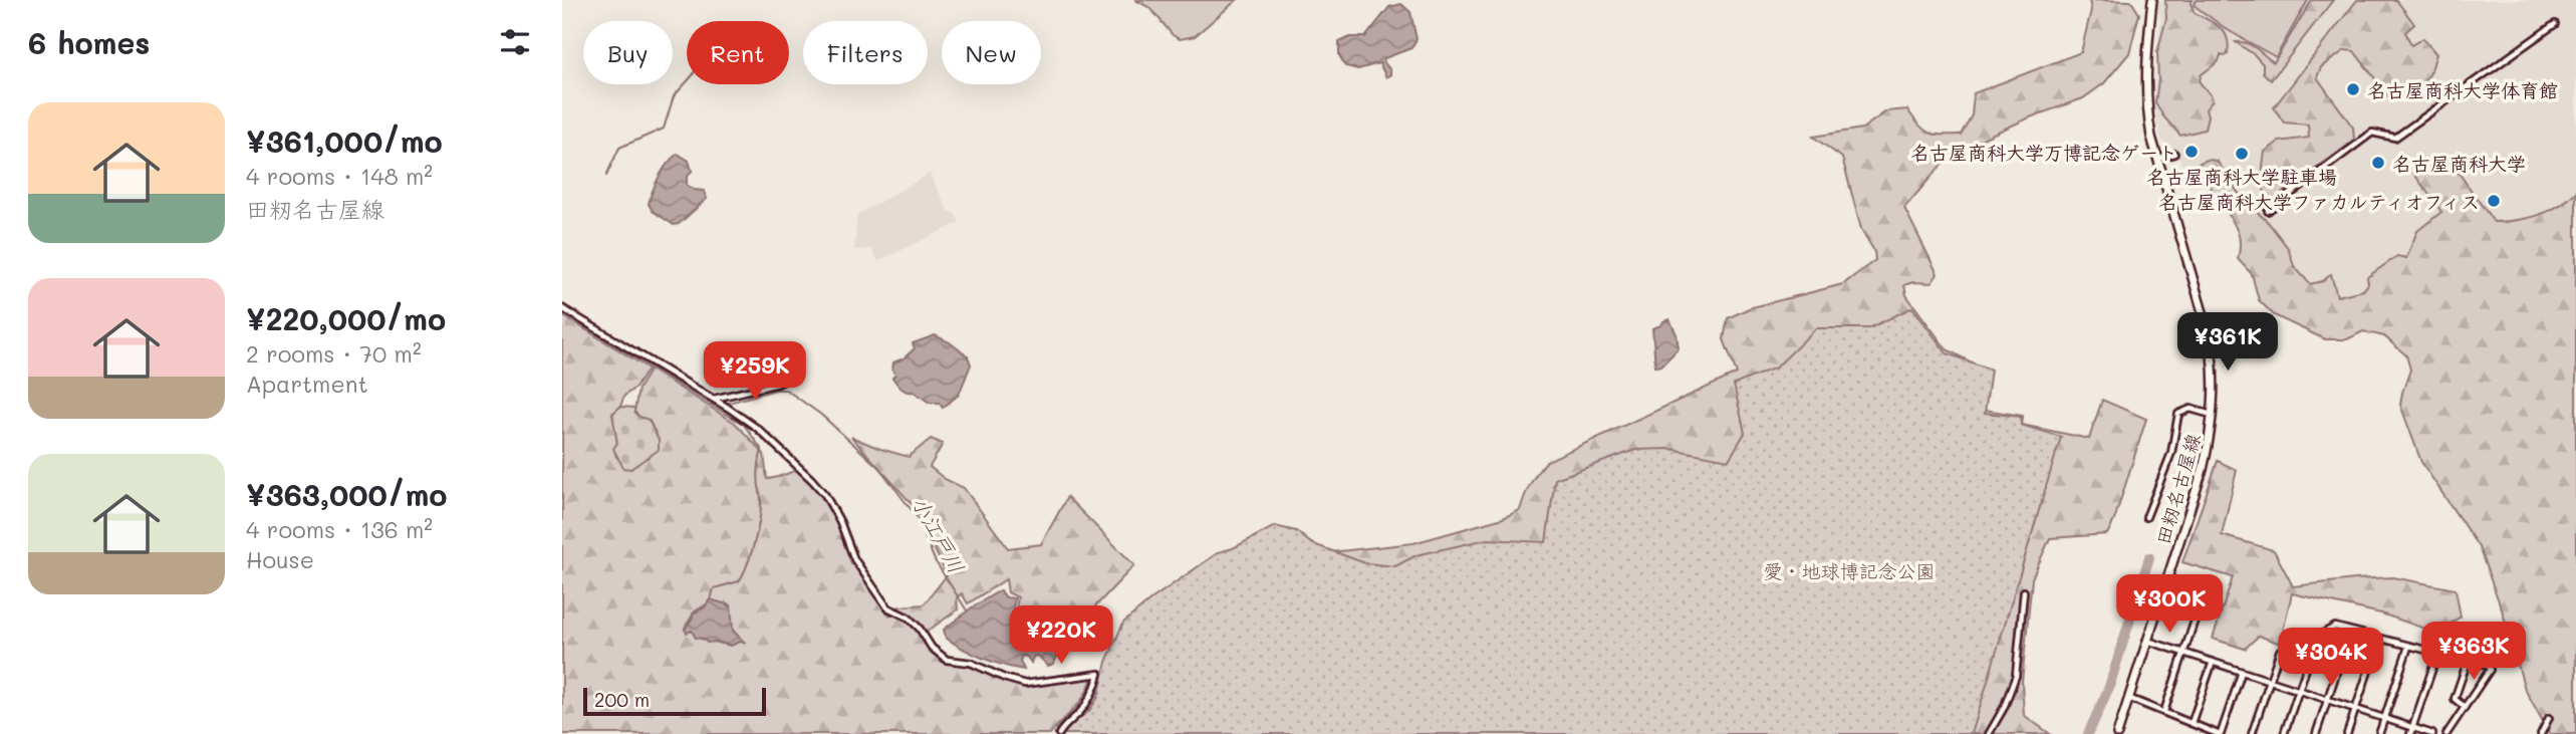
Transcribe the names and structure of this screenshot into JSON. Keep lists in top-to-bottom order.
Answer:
{
  "streets": {
    "main road": ["田籾名古屋線"]
  },
  "water": ["小江戸川"],
  "parks": ["愛・地球博記念公園"],
  "places": [
    "名古屋商科大学体育館",
    "名古屋商科大学万博記念ゲート",
    "名古屋商科大学駐車場",
    "名古屋商科大学",
    "名古屋商科大学ファカルティオフィス"
  ],
  "scale_bar": "200 m",
  "page": {
    "heading": "6 homes",
    "chip": [
      "Buy",
      "Rent",
      "Filters",
      "New"
    ],
    "list": [
      {
        "name": "¥361,000/mo",
        "note": "4 rooms · 148 m² · 田籾名古屋線"
      },
      {
        "name": "¥220,000/mo",
        "note": "2 rooms · 70 m² · Apartment"
      },
      {
        "name": "¥363,000/mo",
        "note": "4 rooms · 136 m² · House"
      }
    ],
    "price": [
      "¥361K",
      "¥259K",
      "¥300K",
      "¥220K",
      "¥363K",
      "¥304K"
    ],
    "scale": "200 m"
  }
}
